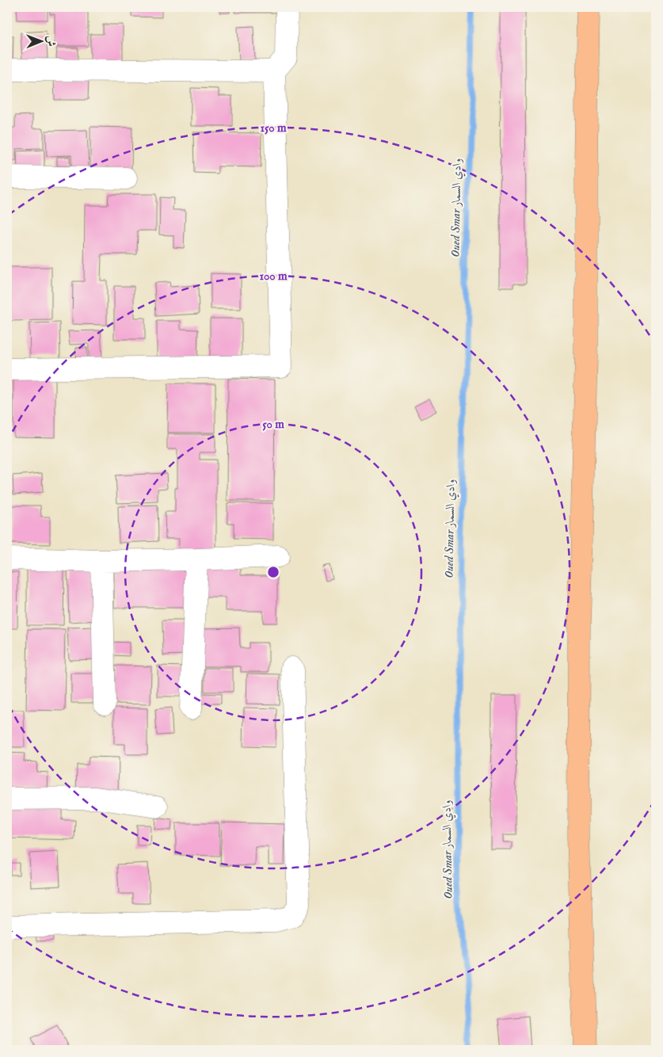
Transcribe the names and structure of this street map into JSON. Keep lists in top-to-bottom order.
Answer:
{
  "water": ["Oued Smar وادي السمار"],
  "north": "right",
  "rings": ["150 m", "100 m", "50 m"]
}
